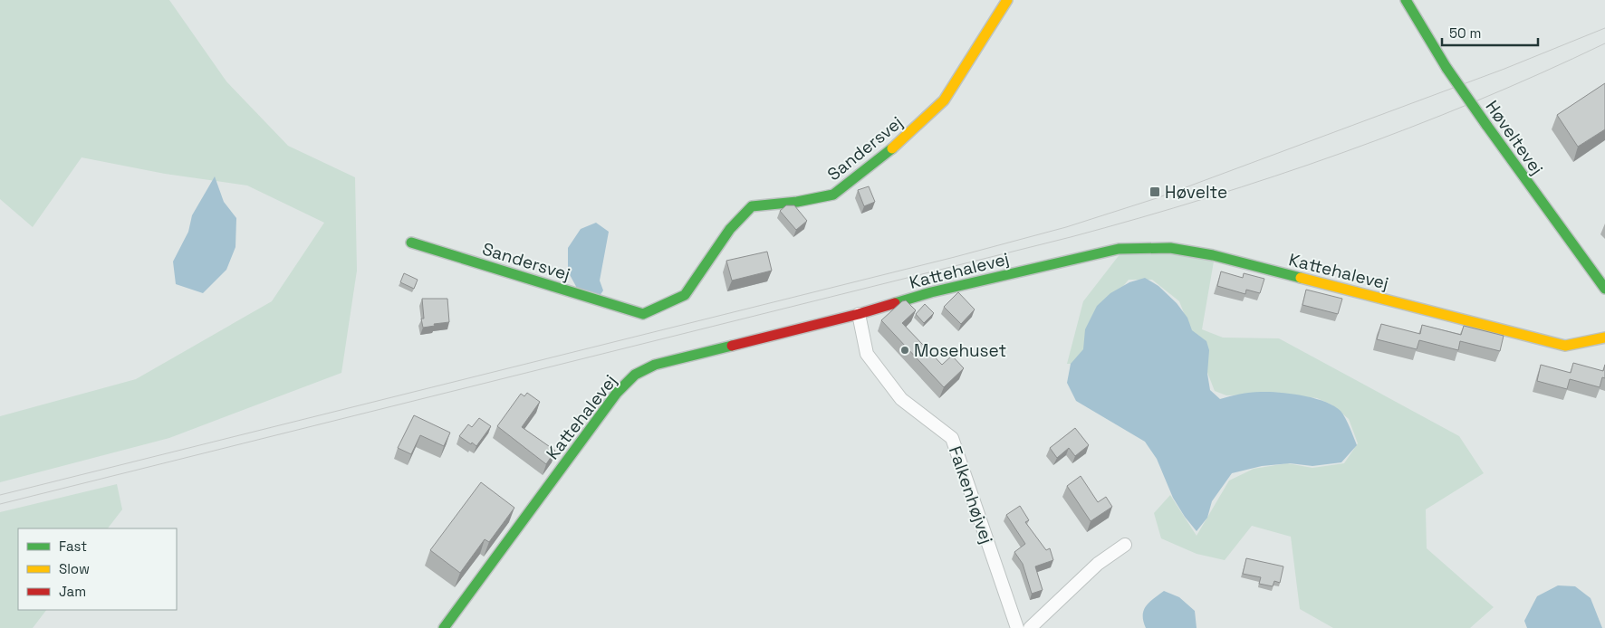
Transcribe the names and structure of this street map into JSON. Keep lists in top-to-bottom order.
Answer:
{
  "streets": {
    "street": [
      "Høveltevej",
      "Sandersvej",
      "Kattehalevej",
      "Falkenhøjvej"
    ]
  },
  "crossings": [
    ["Kattehalevej", "Falkenhøjvej"]
  ],
  "places": {
    "transit": ["Høvelte"],
    "other": ["Mosehuset"]
  },
  "legend": ["Fast", "Slow", "Jam"],
  "scale_bar": "50 m"
}
